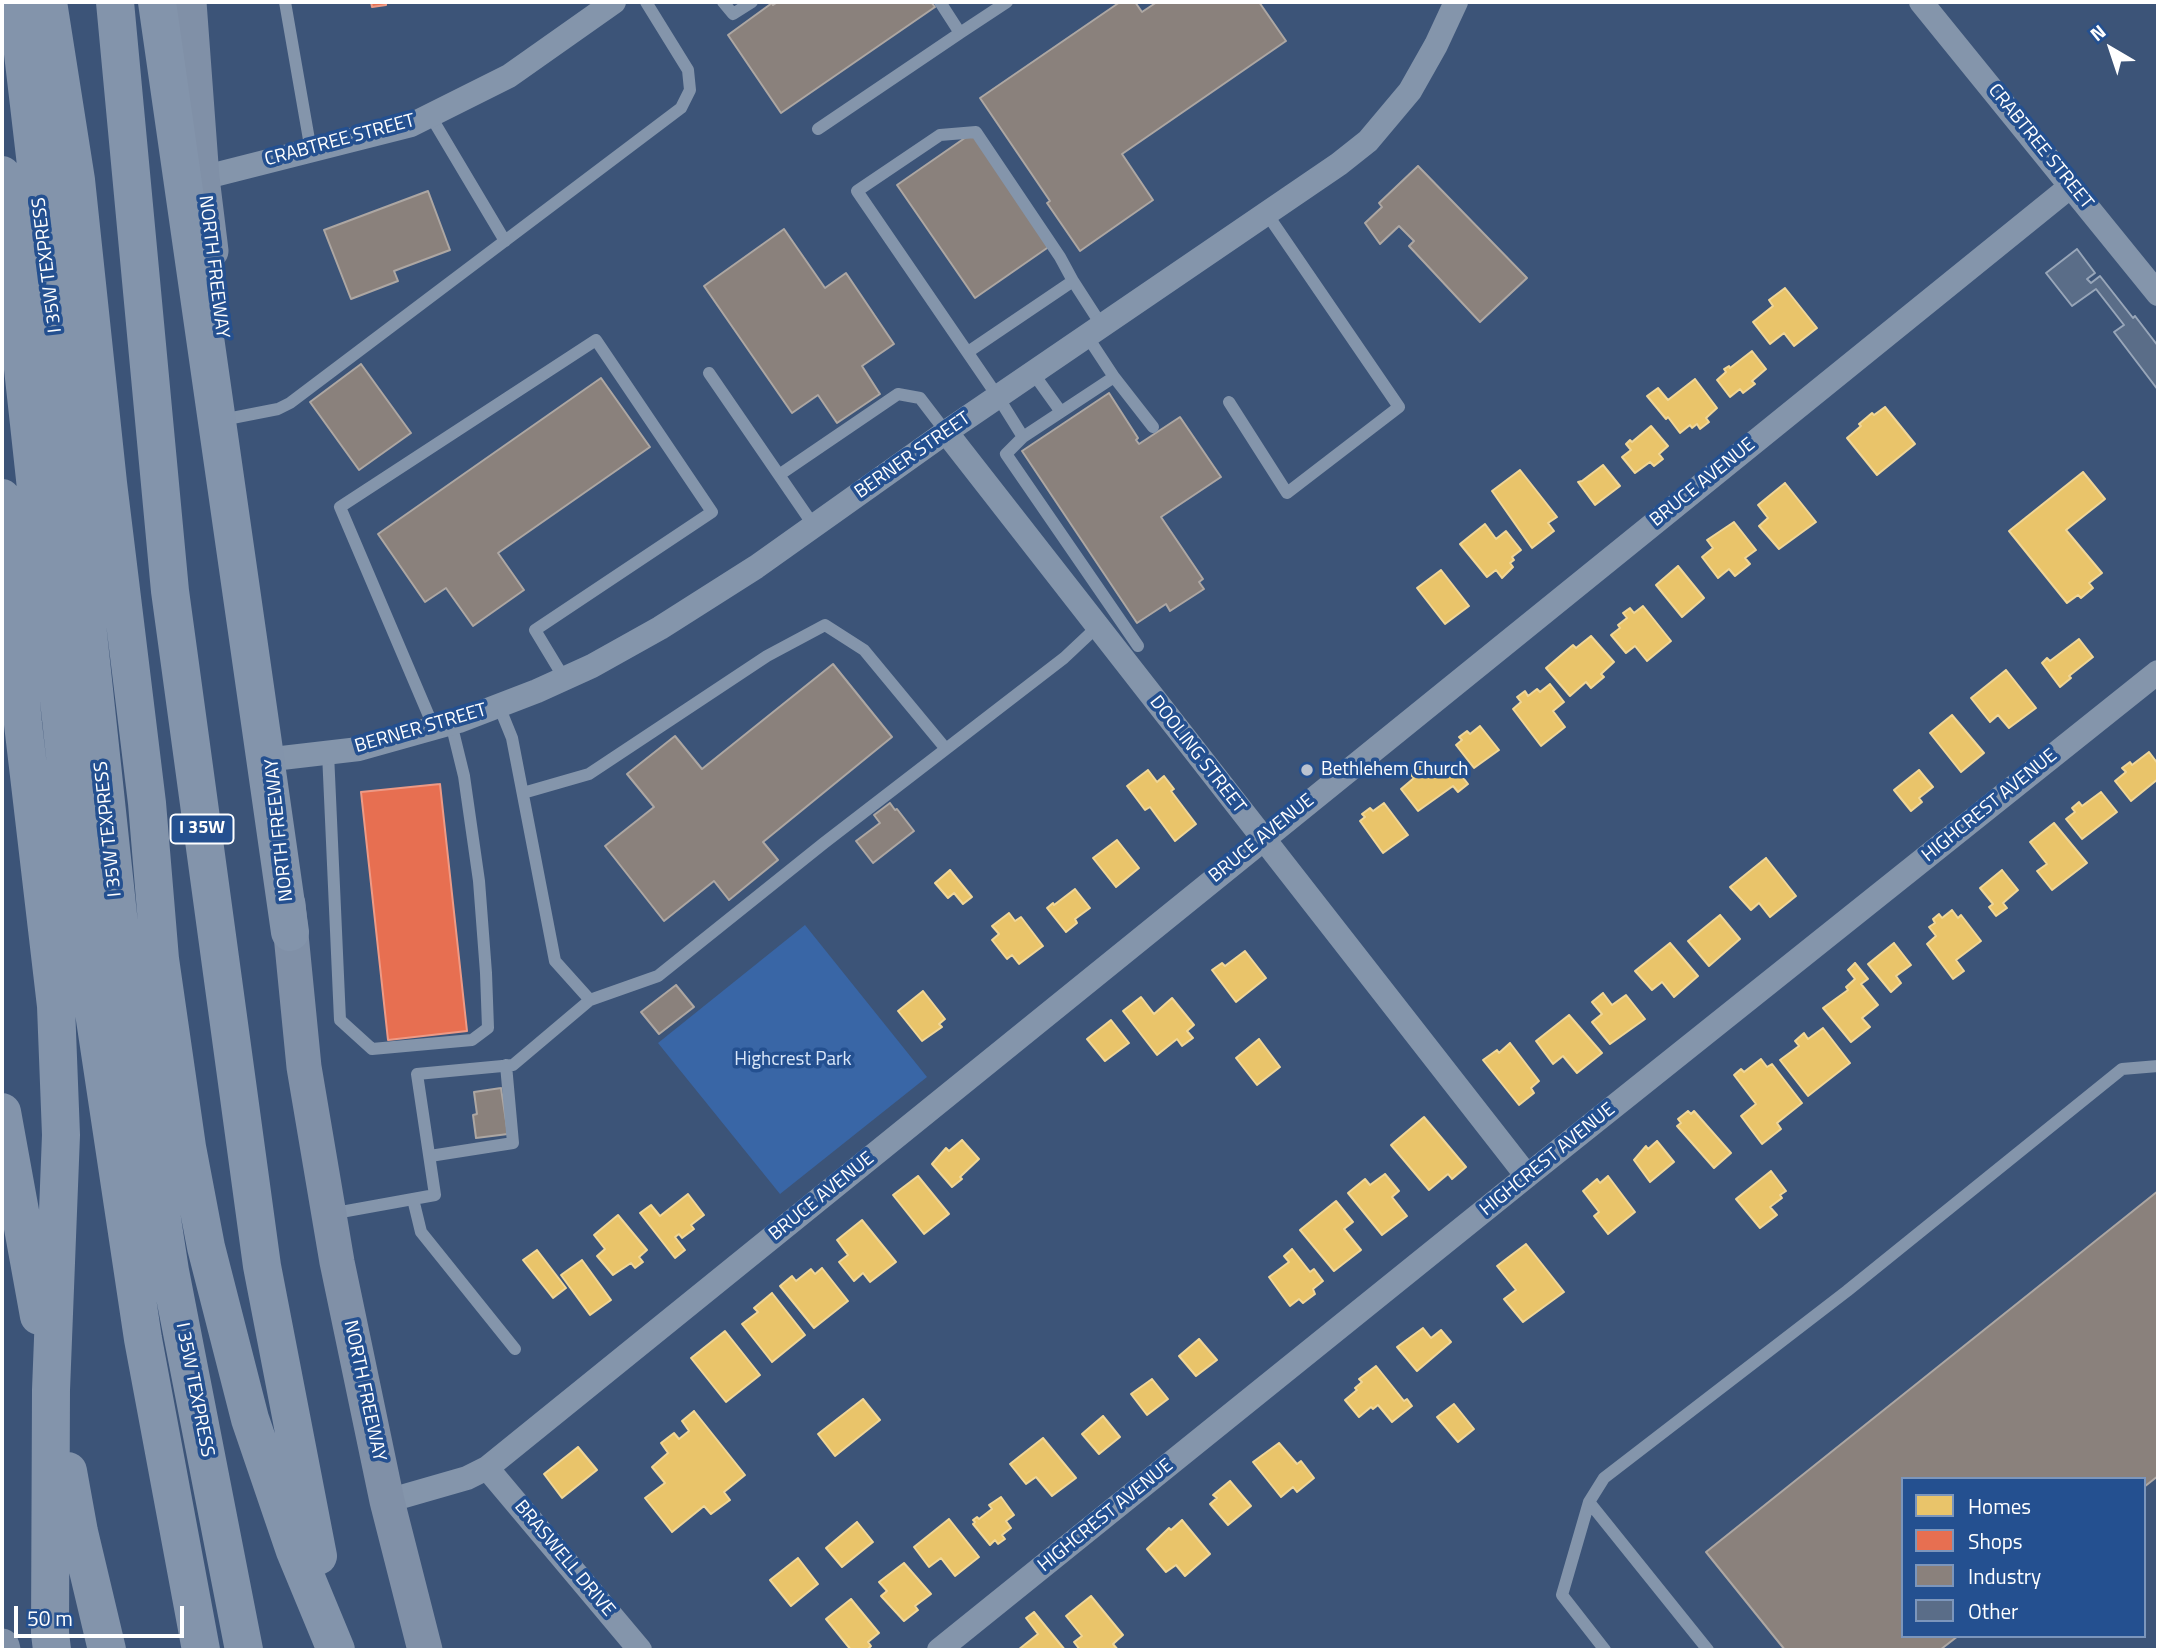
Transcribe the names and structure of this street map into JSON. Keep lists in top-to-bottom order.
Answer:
{
  "streets": {
    "highway": ["I 35W TEXPRESS", "I 35W"],
    "main road": ["NORTH FREEWAY"],
    "street": [
      "CRABTREE STREET",
      "BERNER STREET",
      "BRUCE AVENUE",
      "DOOLING STREET",
      "HIGHCREST AVENUE",
      "BRASWELL DRIVE"
    ]
  },
  "crossings": [
    ["CRABTREE STREET", "NORTH FREEWAY"],
    ["CRABTREE STREET", "BRUCE AVENUE"],
    ["NORTH FREEWAY", "BERNER STREET"],
    ["NORTH FREEWAY", "BRUCE AVENUE"],
    ["BERNER STREET", "DOOLING STREET"],
    ["BRUCE AVENUE", "DOOLING STREET"],
    ["BRUCE AVENUE", "BRASWELL DRIVE"],
    ["DOOLING STREET", "HIGHCREST AVENUE"]
  ],
  "parks": ["Highcrest Park"],
  "places": ["Bethlehem Church"],
  "legend": [
    "Homes",
    "Shops",
    "Industry",
    "Other"
  ],
  "scale_bar": "50 m",
  "north": "top left"
}
